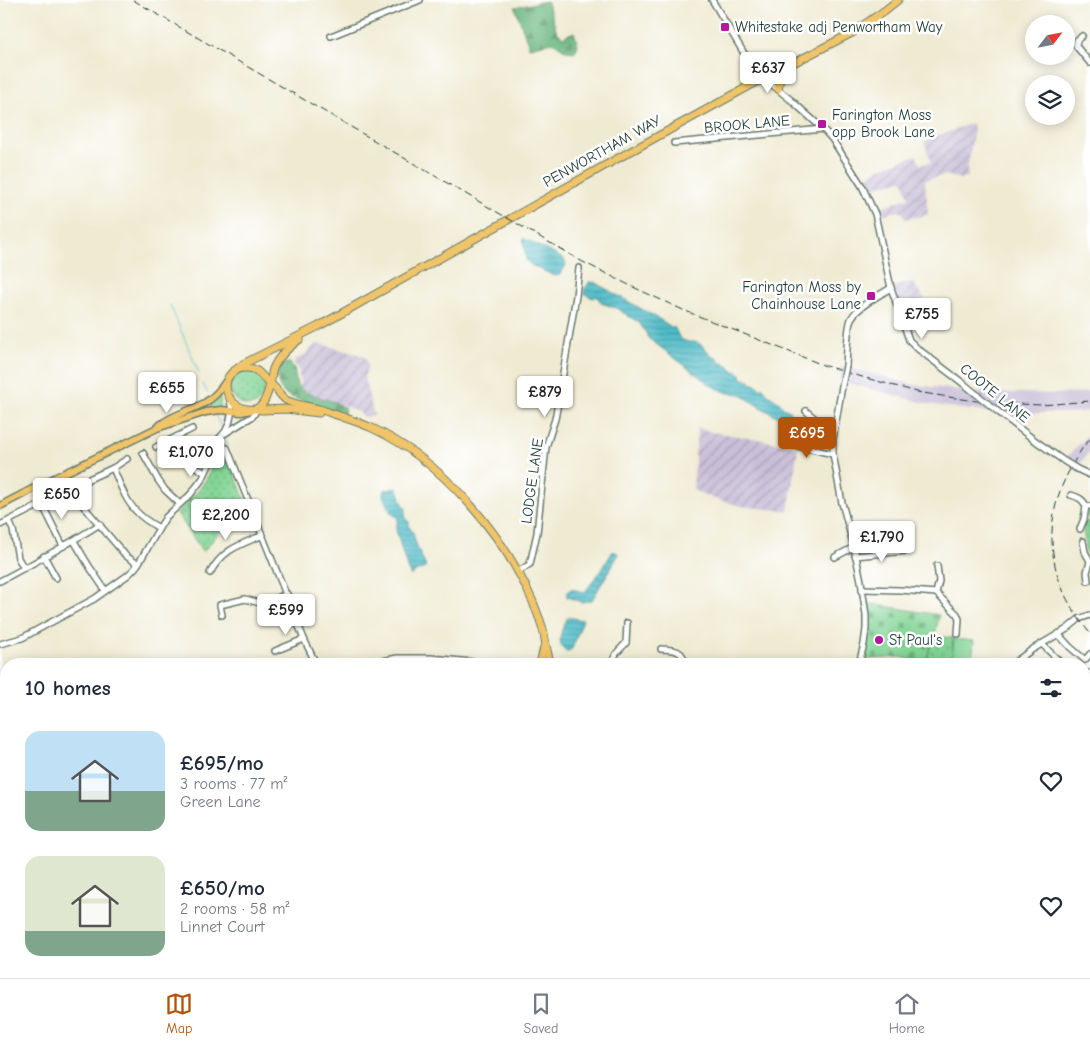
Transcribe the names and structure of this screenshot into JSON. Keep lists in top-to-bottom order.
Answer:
{
  "streets": {
    "highway": ["PENWORTHAM WAY"],
    "street": ["BROOK LANE", "COOTE LANE", "LODGE LANE"]
  },
  "crossings": [
    ["BROOK LANE", "COOTE LANE"],
    ["PENWORTHAM WAY", "COOTE LANE"]
  ],
  "places": {
    "transit": ["Whitestake adj Penwortham Way", "Farington Moss opp Brook Lane", "Farington Moss by Chainhouse Lane"],
    "other": ["St Paul's"]
  },
  "north": "top right",
  "page": {
    "price": [
      "£637",
      "£755",
      "£655",
      "£879",
      "£695",
      "£1,070",
      "£650",
      "£2,200",
      "£1,790",
      "£599"
    ],
    "heading": "10 homes",
    "list": [
      {
        "name": "£695/mo",
        "note": "3 rooms · 77 m² · Green Lane"
      },
      {
        "name": "£650/mo",
        "note": "2 rooms · 58 m² · Linnet Court"
      }
    ],
    "tabs": ["Map", "Saved", "Home"]
  }
}
